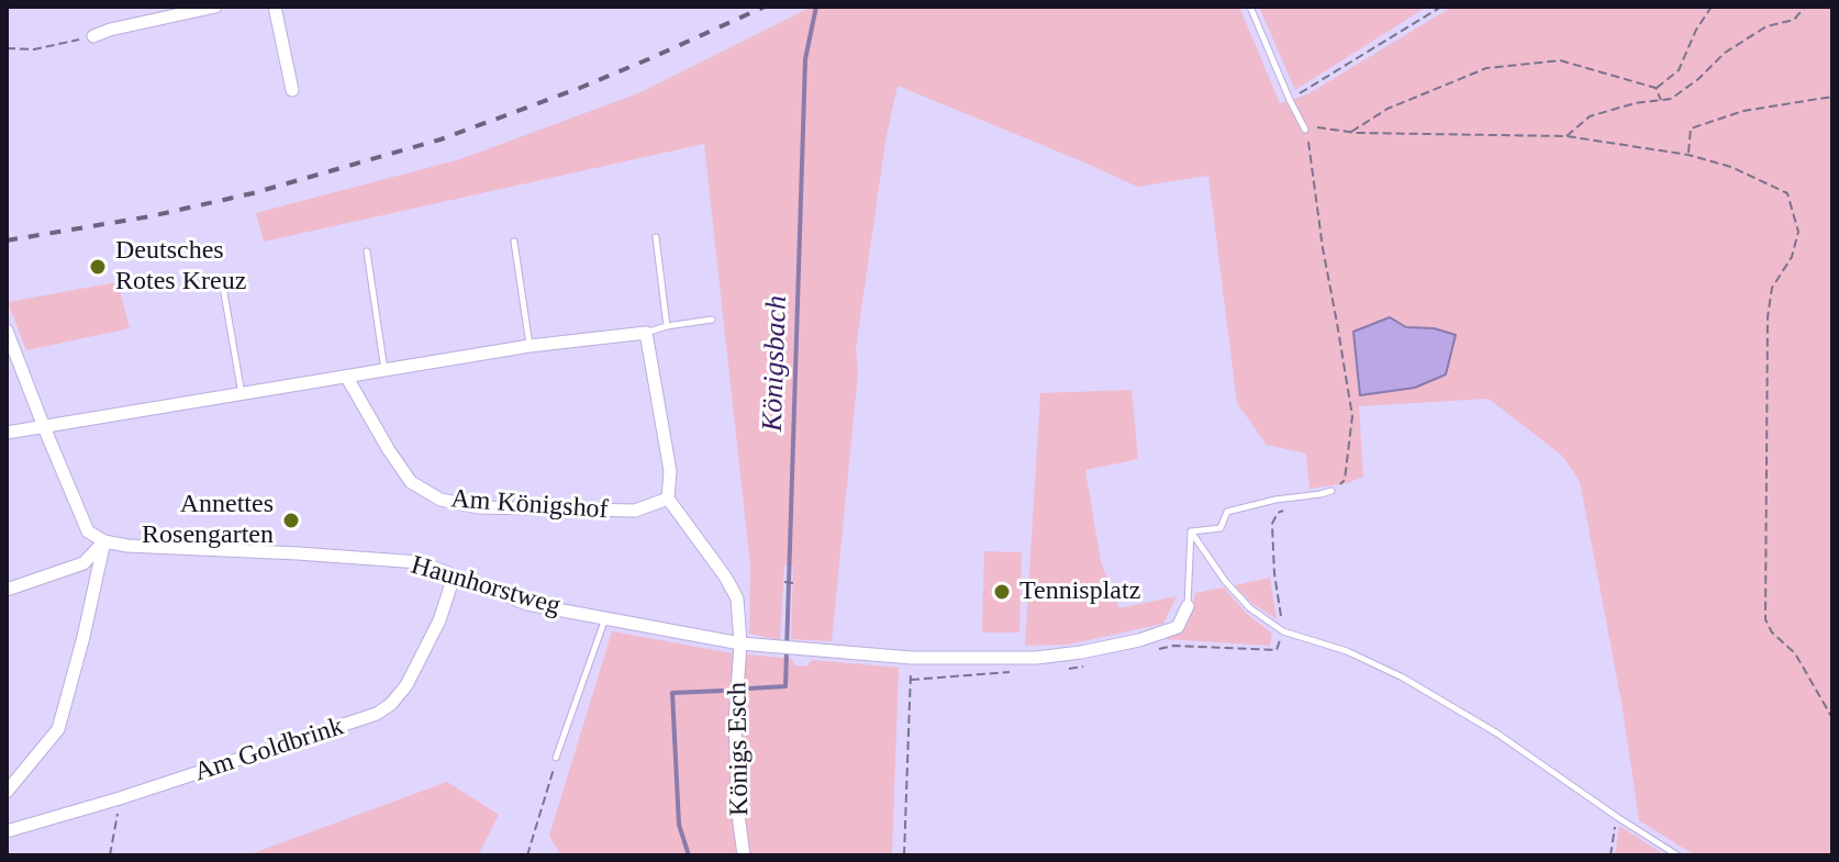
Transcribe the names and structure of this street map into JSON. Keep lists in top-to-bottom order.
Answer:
{
  "streets": {
    "street": [
      "Am Königshof",
      "Haunhorstweg",
      "Königs Esch",
      "Am Goldbrink"
    ]
  },
  "crossings": [
    ["Haunhorstweg", "Königs Esch"],
    ["Haunhorstweg", "Am Goldbrink"]
  ],
  "water": ["Königsbach"],
  "places": ["Deutsches Rotes Kreuz", "Annettes Rosengarten", "Tennisplatz"]
}
